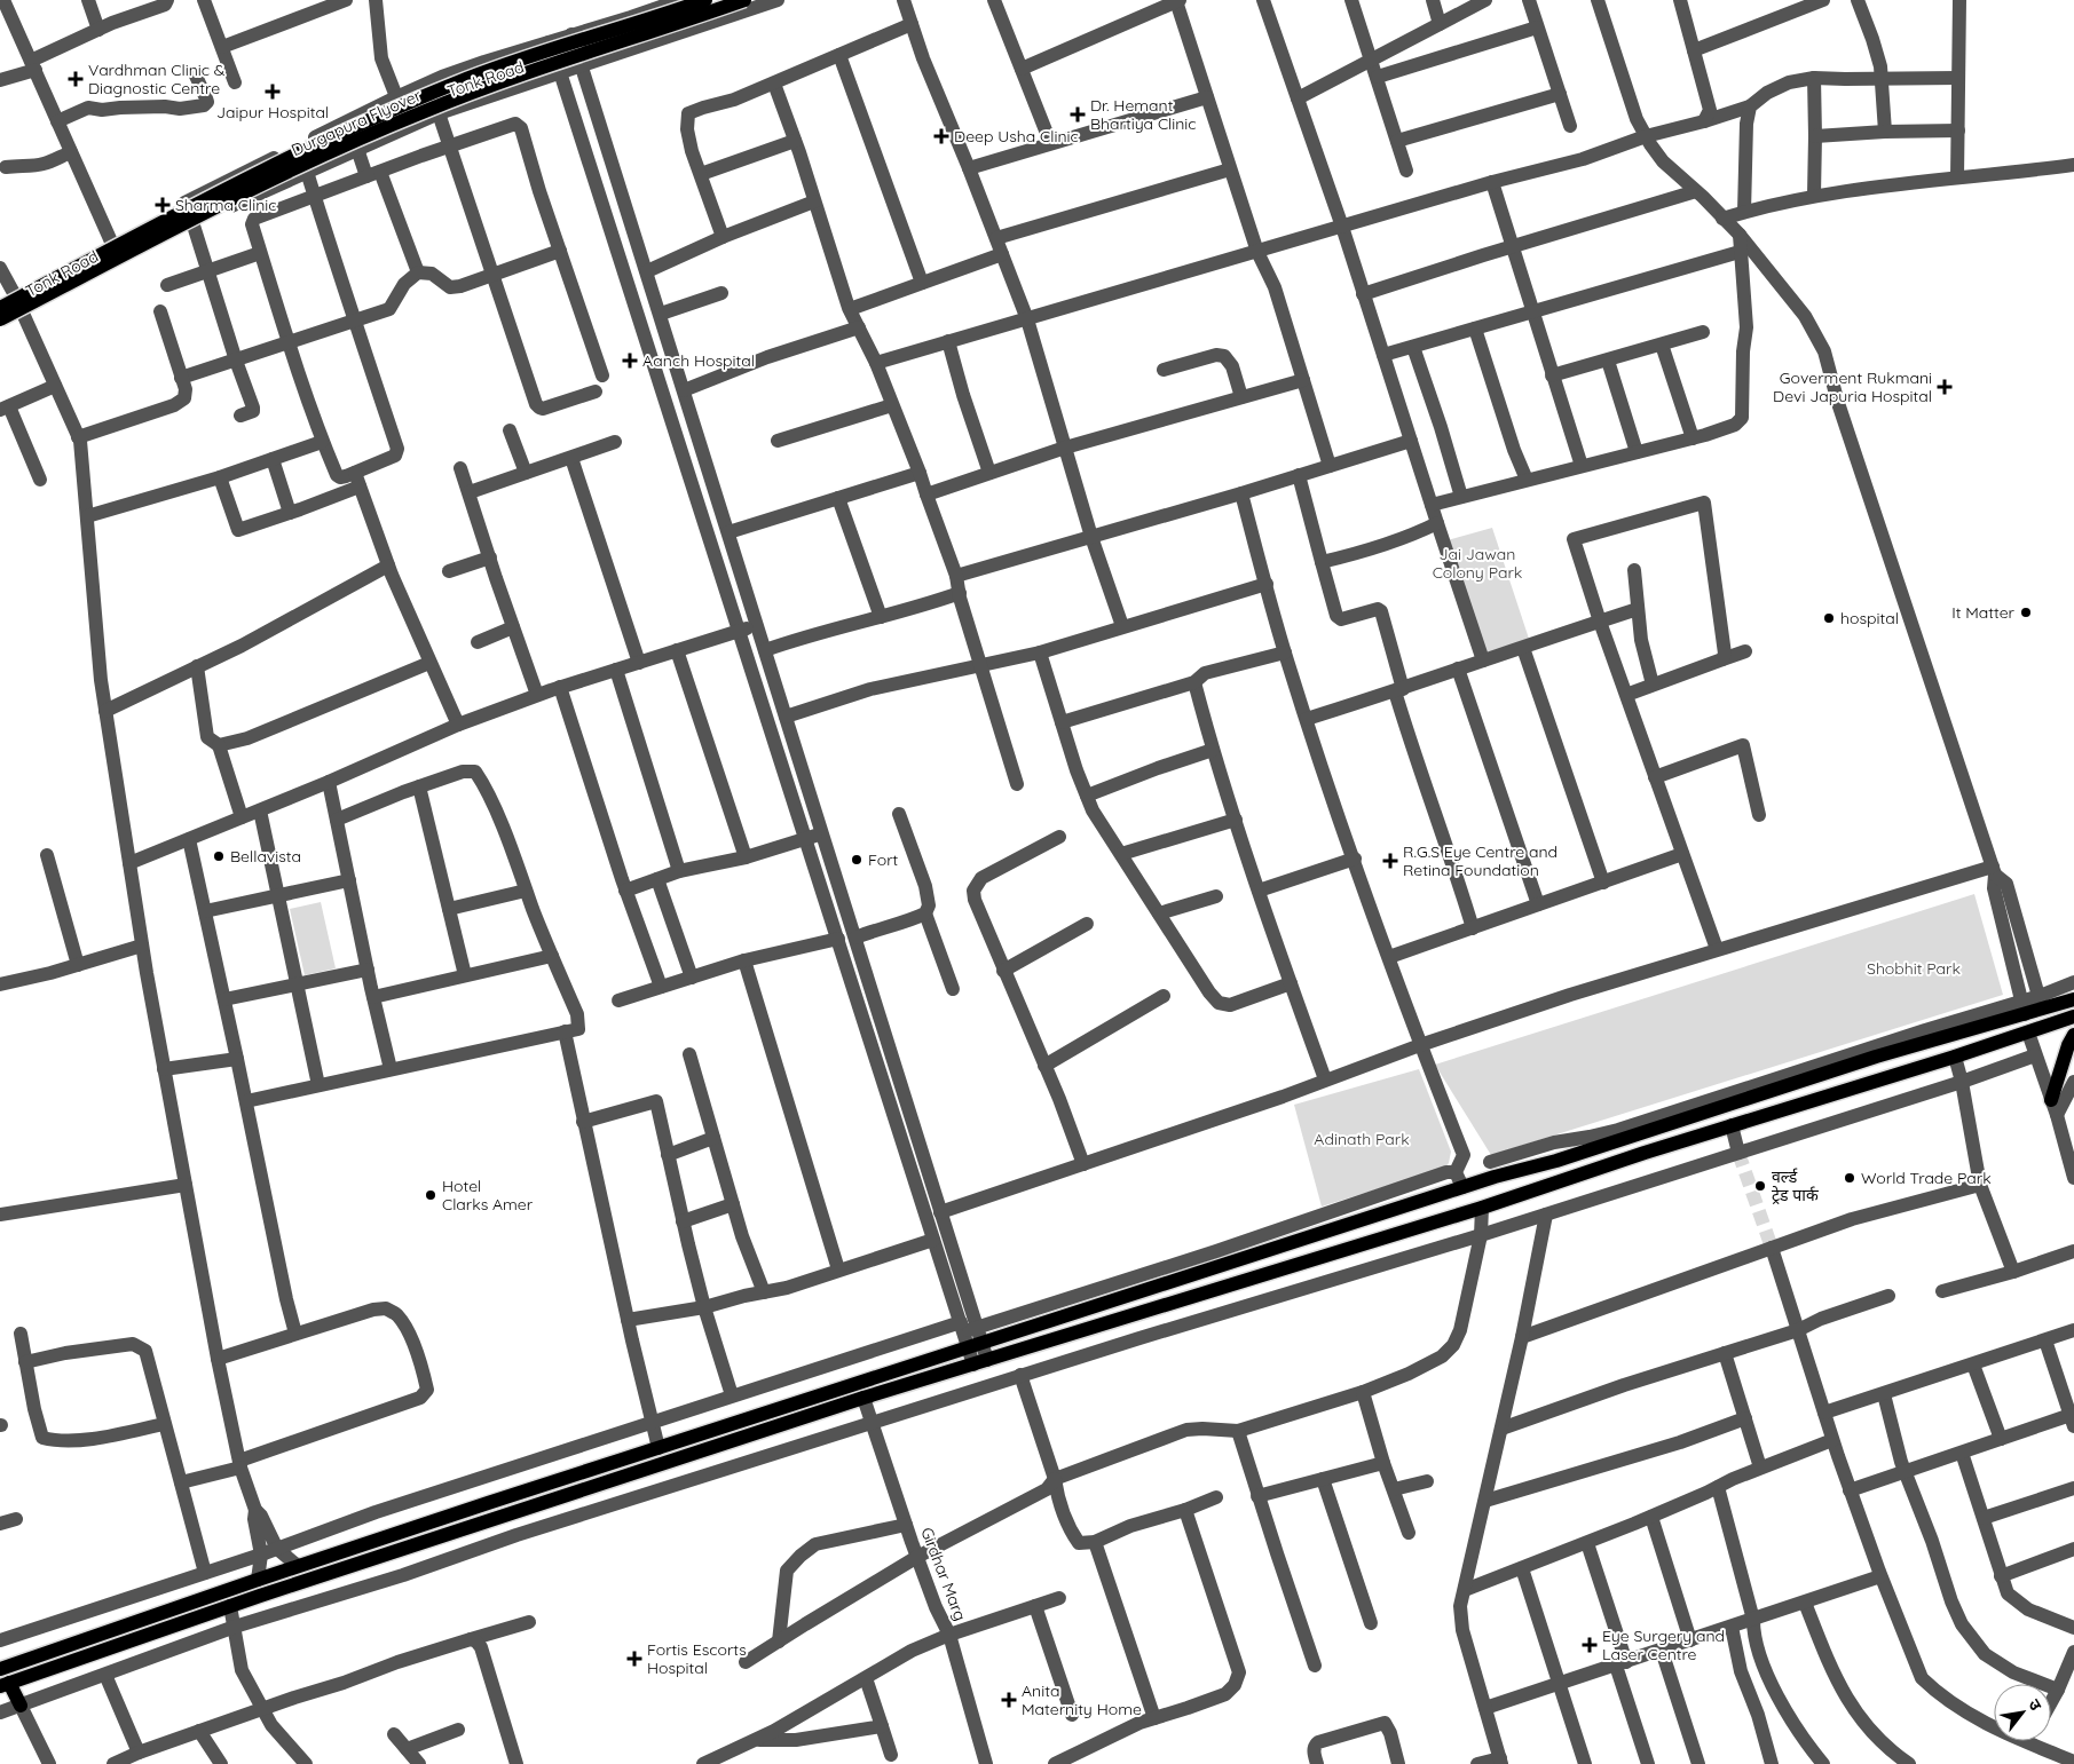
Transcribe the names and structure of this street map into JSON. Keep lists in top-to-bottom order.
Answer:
{
  "streets": {
    "main road": ["Durgapura Flyover"],
    "street": ["Tonk Road", "Girdhar Marg"]
  },
  "crossings": [
    ["Tonk Road", "Durgapura Flyover"]
  ],
  "parks": ["Jai Jawan Colony Park", "Shobhit Park", "Adinath Park"],
  "places": {
    "health": [
      "Vardhman Clinic & Diagnostic Centre",
      "Jaipur Hospital",
      "Dr. Hemant Bhartiya Clinic",
      "Deep Usha Clinic",
      "Sharma Clinic",
      "Aanch Hospital",
      "Goverment Rukmani Devi Japuria Hospital",
      "R.G.S Eye Centre and Retina Foundation",
      "Eye Surgery and Laser Centre",
      "Fortis Escorts Hospital",
      "Anita Maternity Home"
    ],
    "other": [
      "It Matter",
      "hospital",
      "Bellavista",
      "Fort",
      "World Trade Park",
      "वर्ल्ड ट्रेड पार्क",
      "Hotel Clarks Amer"
    ]
  },
  "north": "top right"
}
